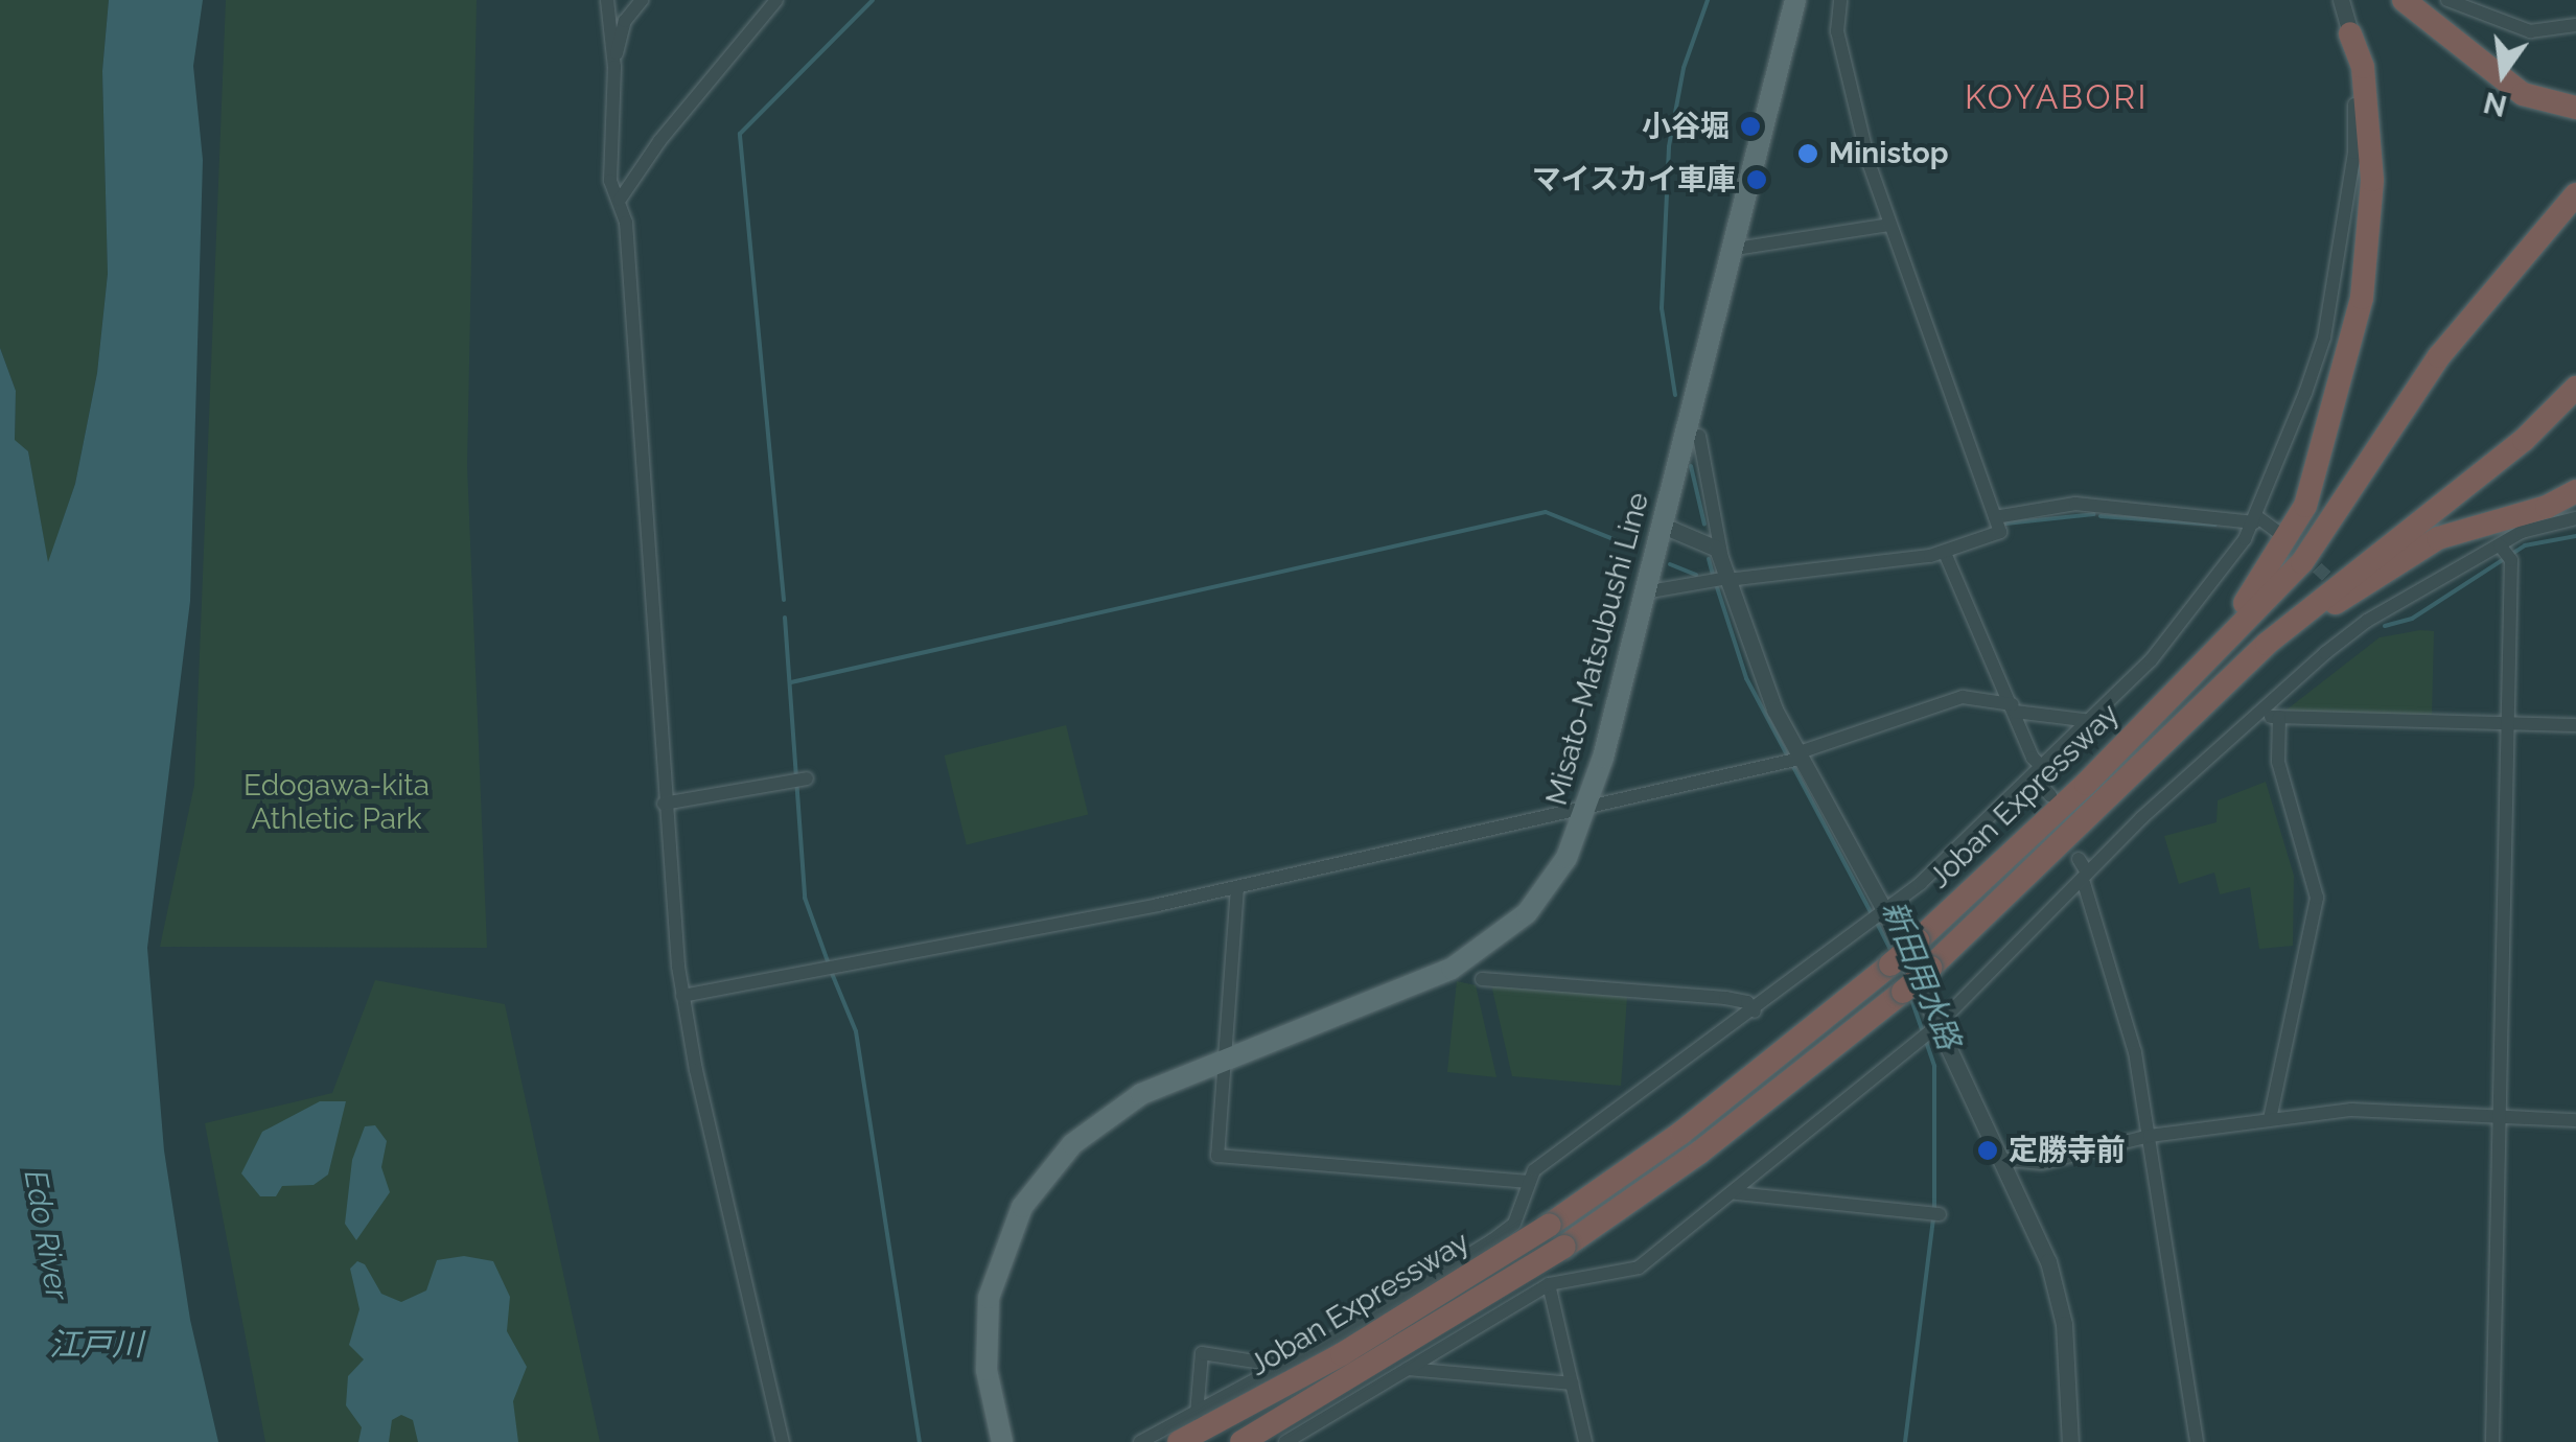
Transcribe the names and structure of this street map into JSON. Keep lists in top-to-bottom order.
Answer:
{
  "streets": {
    "highway": ["Joban Expressway"],
    "main road": ["Misato-Matsubushi Line"]
  },
  "districts": ["KOYABORI"],
  "water": ["新田用水路", "Edo River", "江戸川"],
  "parks": ["Edogawa-kita Athletic Park"],
  "places": [
    "小谷堀",
    "Ministop",
    "マイスカイ車庫",
    "定勝寺前"
  ],
  "north": "bottom"
}
